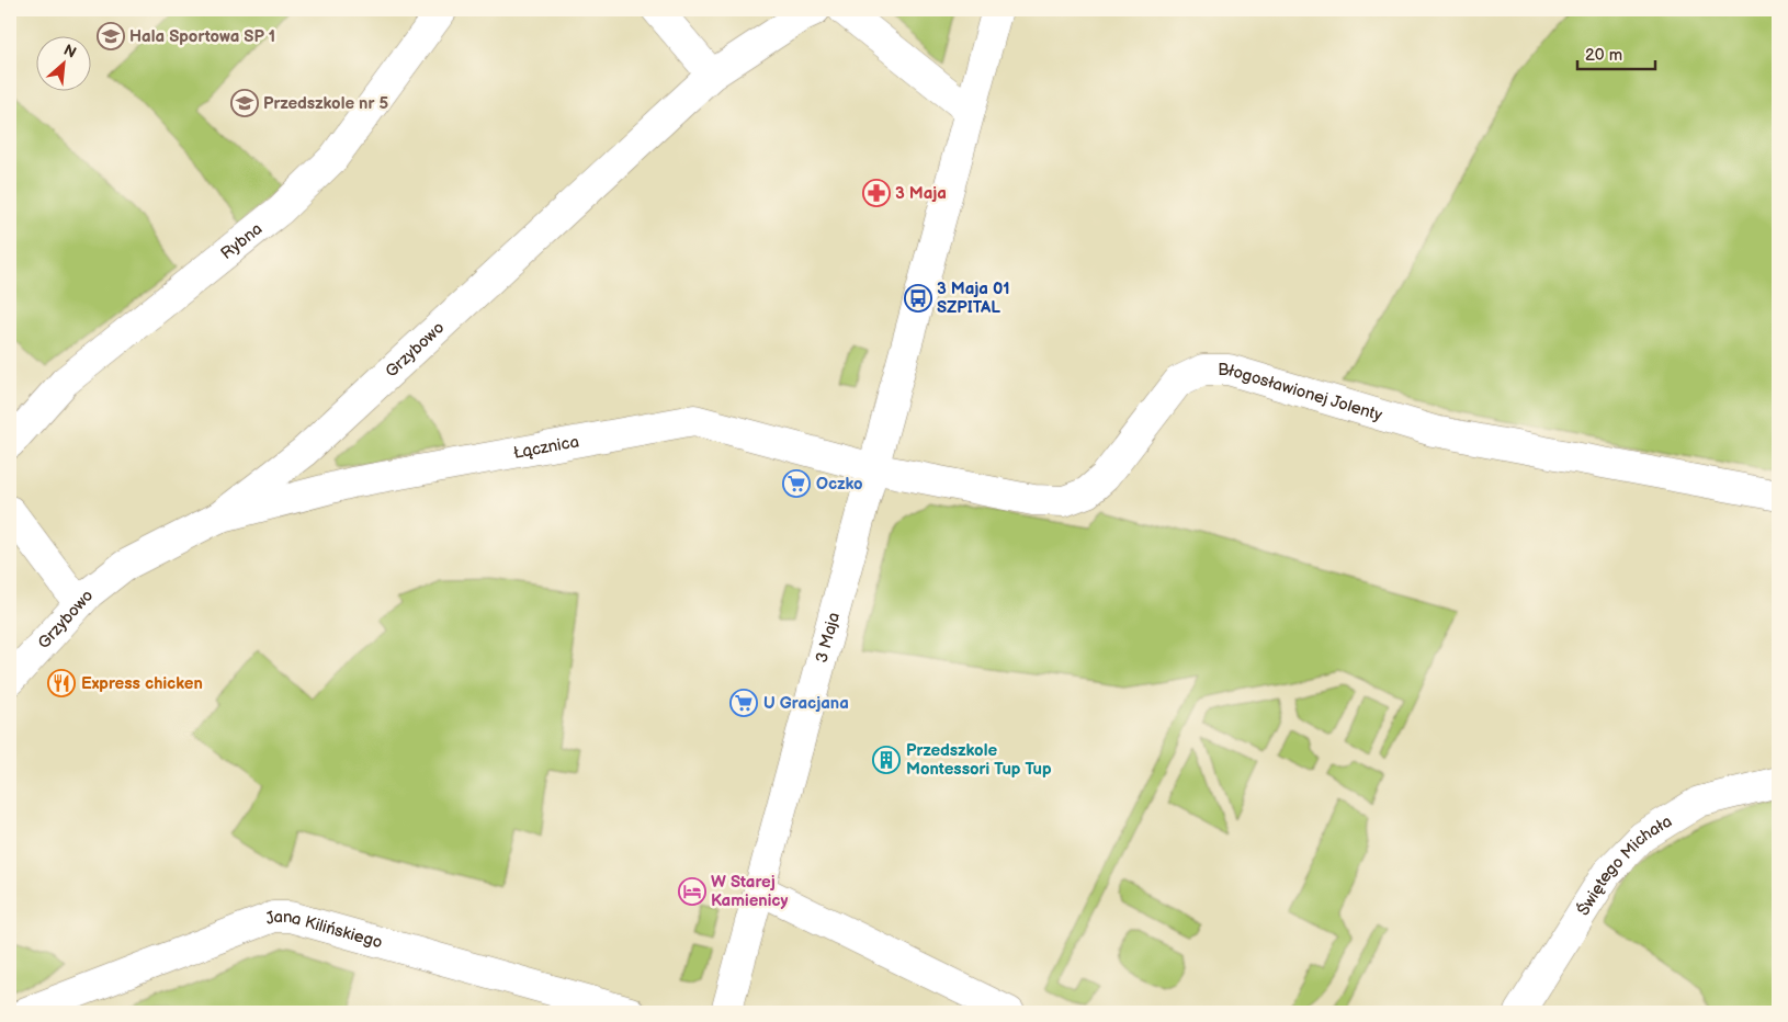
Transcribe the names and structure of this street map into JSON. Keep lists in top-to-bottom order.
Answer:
{
  "streets": {
    "street": [
      "Rybna",
      "Grzybowo",
      "Błogosławionej Jolenty",
      "Łącznica",
      "3 Maja",
      "Świętego Michała",
      "Jana Kilińskiego"
    ]
  },
  "crossings": [
    ["Grzybowo", "Łącznica"],
    ["Błogosławionej Jolenty", "Łącznica"],
    ["Błogosławionej Jolenty", "3 Maja"],
    ["Łącznica", "3 Maja"]
  ],
  "places": {
    "school or university": ["Hala Sportowa SP 1", "Przedszkole nr 5"],
    "pharmacy": ["3 Maja"],
    "bus stop": ["3 Maja 01 SZPITAL"],
    "supermarket": ["Oczko", "U Gracjana"],
    "restaurant": ["Express chicken"],
    "building": ["Przedszkole Montessori Tup Tup"],
    "hotel": ["W Starej Kamienicy"]
  },
  "scale_bar": "20 m",
  "north": "top right"
}
